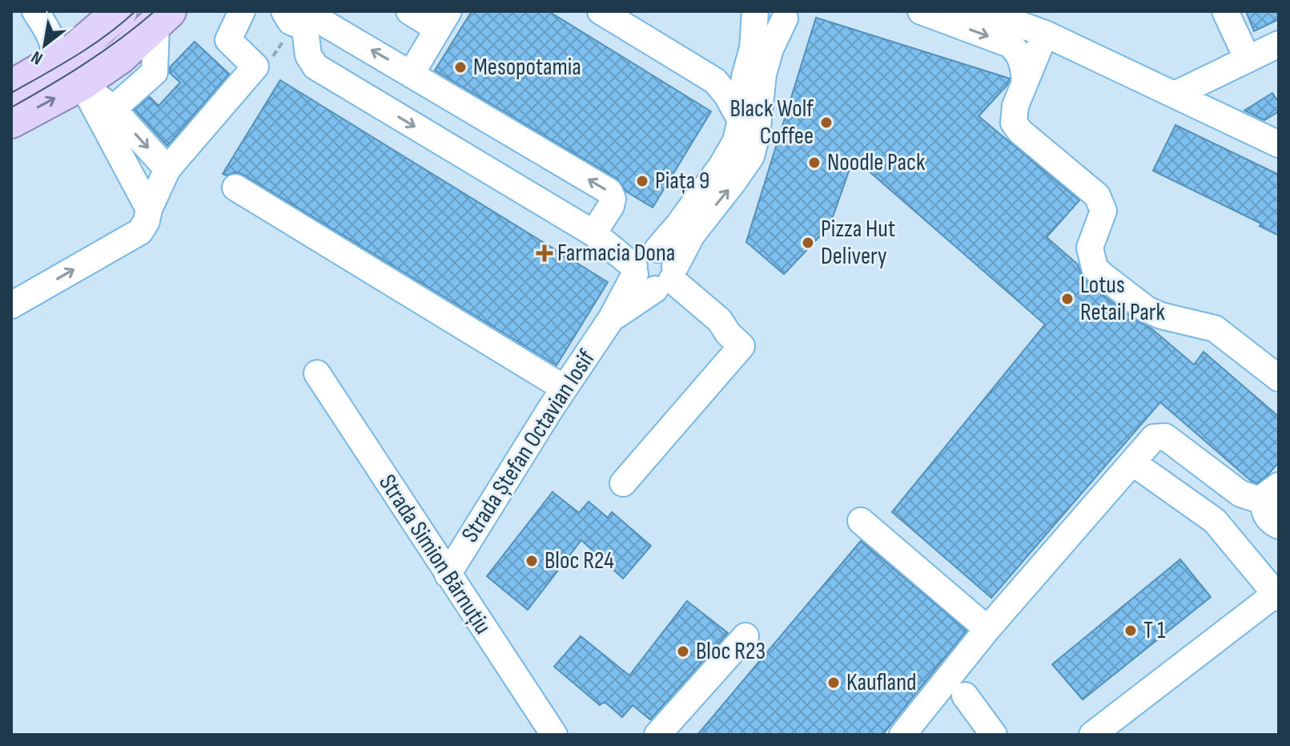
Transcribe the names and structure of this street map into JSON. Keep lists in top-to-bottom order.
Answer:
{
  "streets": {
    "street": ["Strada Ștefan Octavian Iosif", "Strada Simion Bărnuțiu"]
  },
  "crossings": [
    ["Strada Ștefan Octavian Iosif", "Strada Simion Bărnuțiu"]
  ],
  "places": {
    "other": [
      "Mesopotamia",
      "Black Wolf Coffee",
      "Noodle Pack",
      "Piața 9",
      "Pizza Hut Delivery",
      "Lotus Retail Park",
      "Bloc R24",
      "T 1",
      "Bloc R23",
      "Kaufland"
    ],
    "health": ["Farmacia Dona"]
  },
  "north": "bottom left"
}
